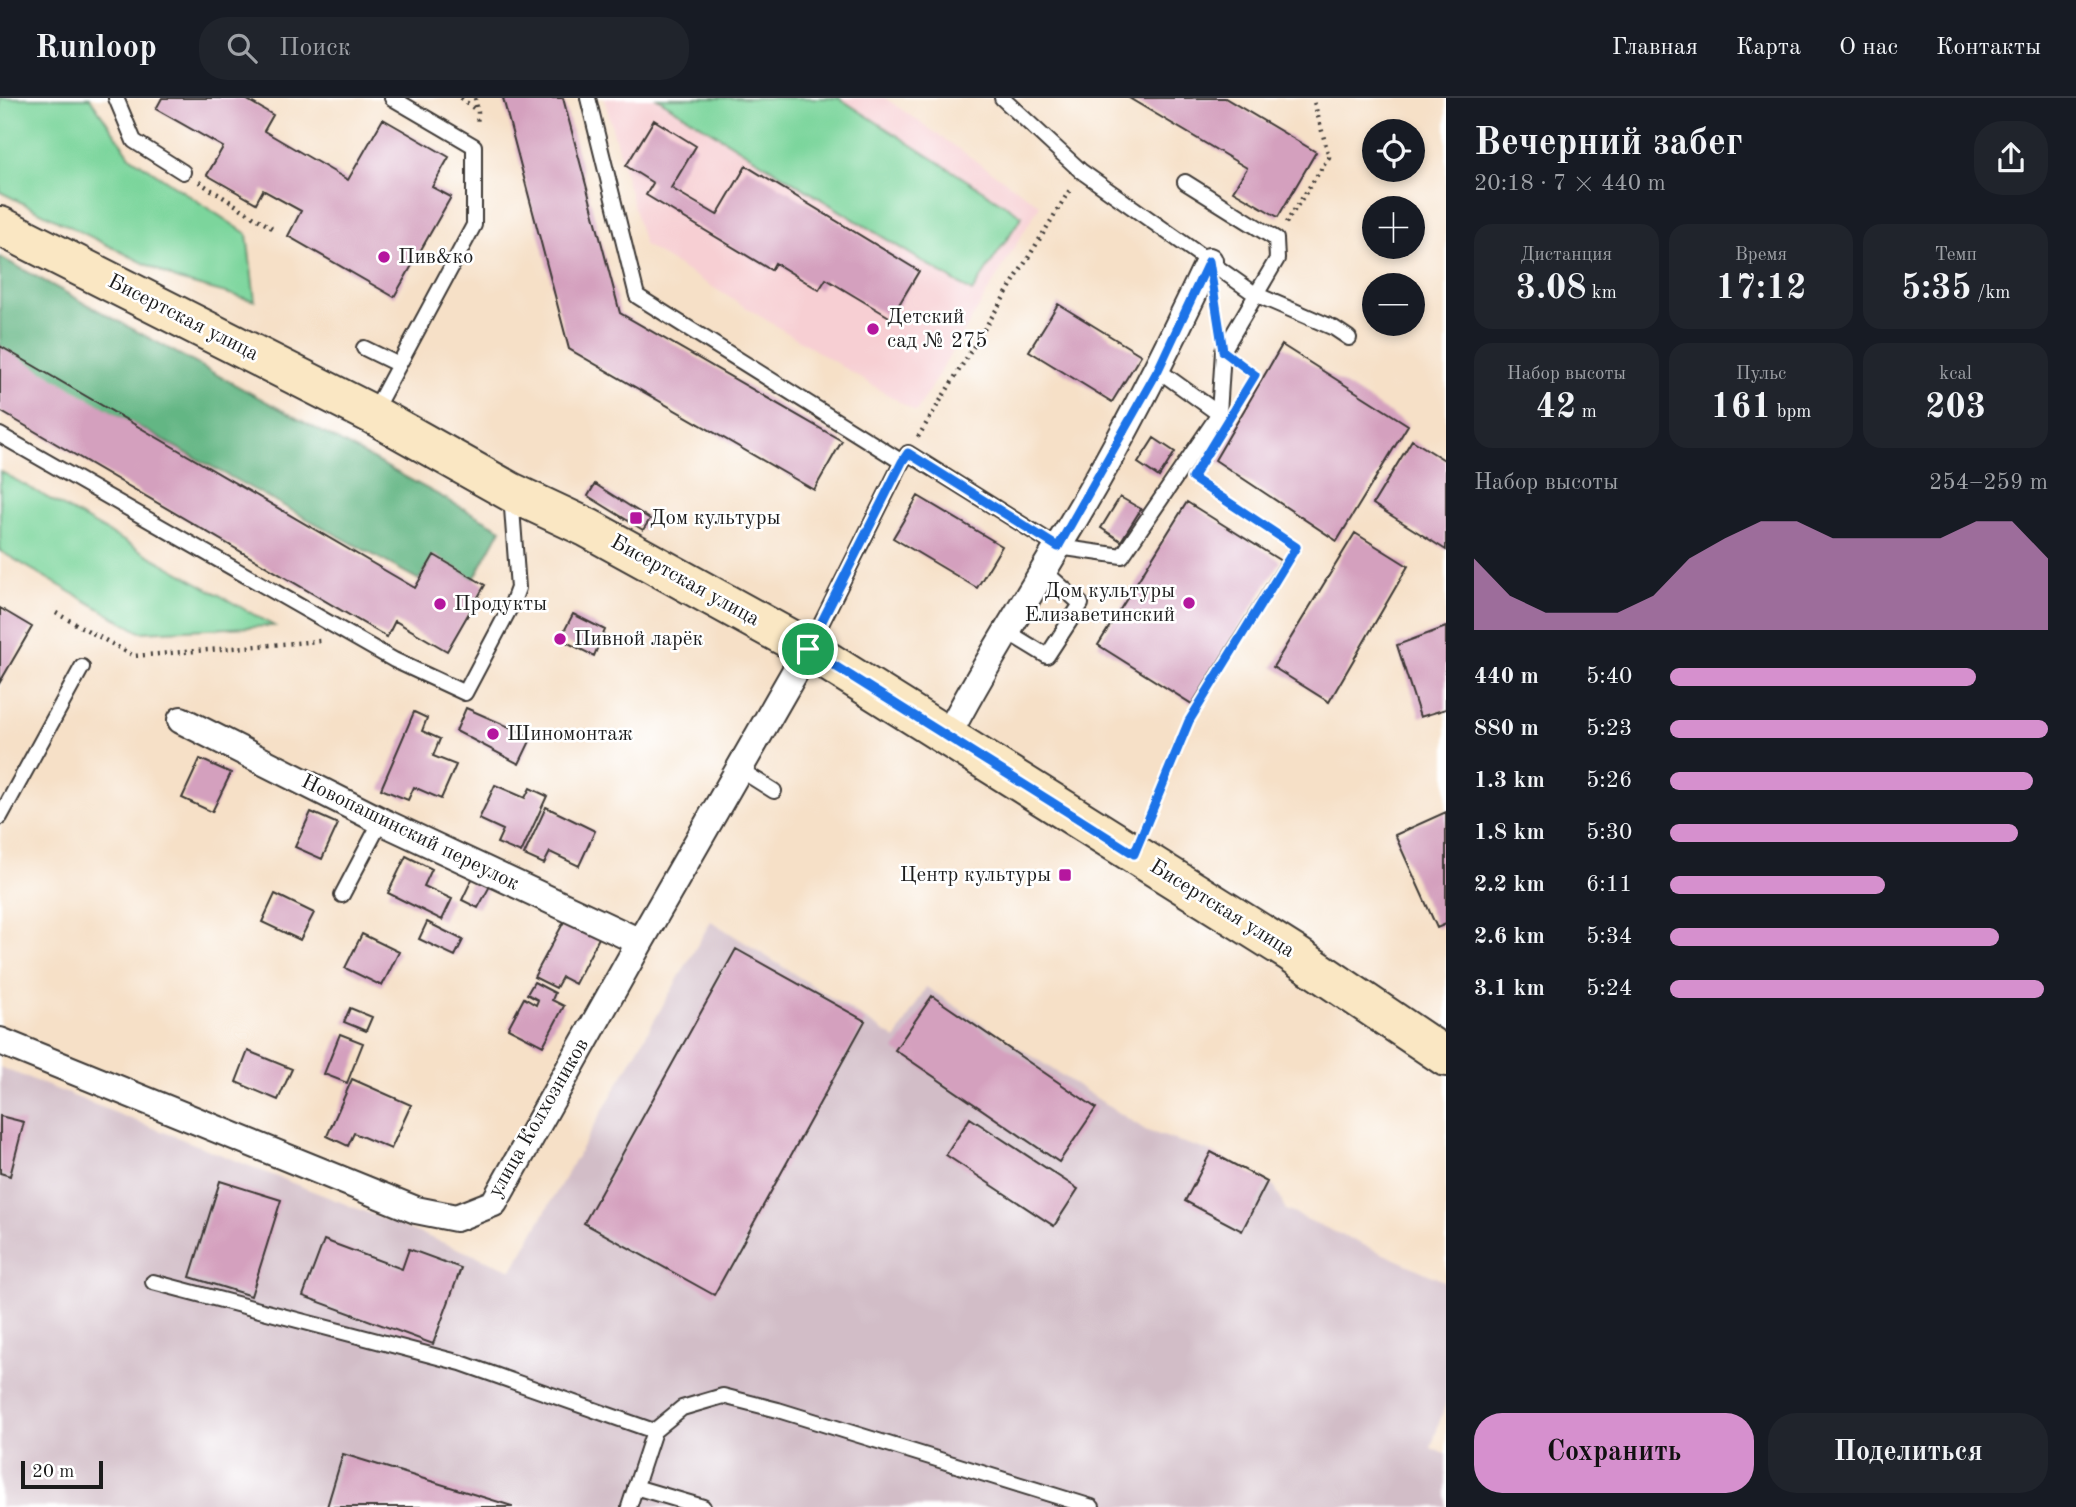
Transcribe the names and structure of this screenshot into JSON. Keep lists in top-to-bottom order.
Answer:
{
  "streets": {
    "main road": ["Бисертская улица"],
    "street": ["Новопашинский переулок", "улица Колхозников"]
  },
  "crossings": [
    ["Бисертская улица", "улица Колхозников"],
    ["Новопашинский переулок", "улица Колхозников"]
  ],
  "places": {
    "other": [
      "Пив&ко",
      "Детский сад № 275",
      "Дом культуры Елизаветинский",
      "Продукты",
      "Пивной ларёк",
      "Шиномонтаж"
    ],
    "transit": ["Дом культуры", "Центр культуры"]
  },
  "scale_bar": "20 m",
  "page": {
    "header": "Runloop",
    "search": "Поиск",
    "nav": [
      "Главная",
      "Карта",
      "О нас",
      "Контакты"
    ],
    "heading": ["Вечерний забег", "20:18 · 7 × 440 m"],
    "map_buttons": ["+", "−"],
    "stats": [
      ["Дистанция", "3.08 km"],
      ["Время", "17:12"],
      ["Темп", "5:35 /km"],
      ["Набор высоты", "42 m"],
      ["Пульс", "161 bpm"],
      ["kcal", "203"]
    ],
    "chart": ["Набор высоты", "254–259 m"],
    "list": [
      {
        "name": "440 m",
        "note": "5:40"
      },
      {
        "name": "880 m",
        "note": "5:23"
      },
      {
        "name": "1.3 km",
        "note": "5:26"
      },
      {
        "name": "1.8 km",
        "note": "5:30"
      },
      {
        "name": "2.2 km",
        "note": "6:11"
      },
      {
        "name": "2.6 km",
        "note": "5:34"
      },
      {
        "name": "3.1 km",
        "note": "5:24"
      }
    ],
    "buttons": ["Сохранить", "Поделиться"],
    "scale": "20 m"
  }
}
